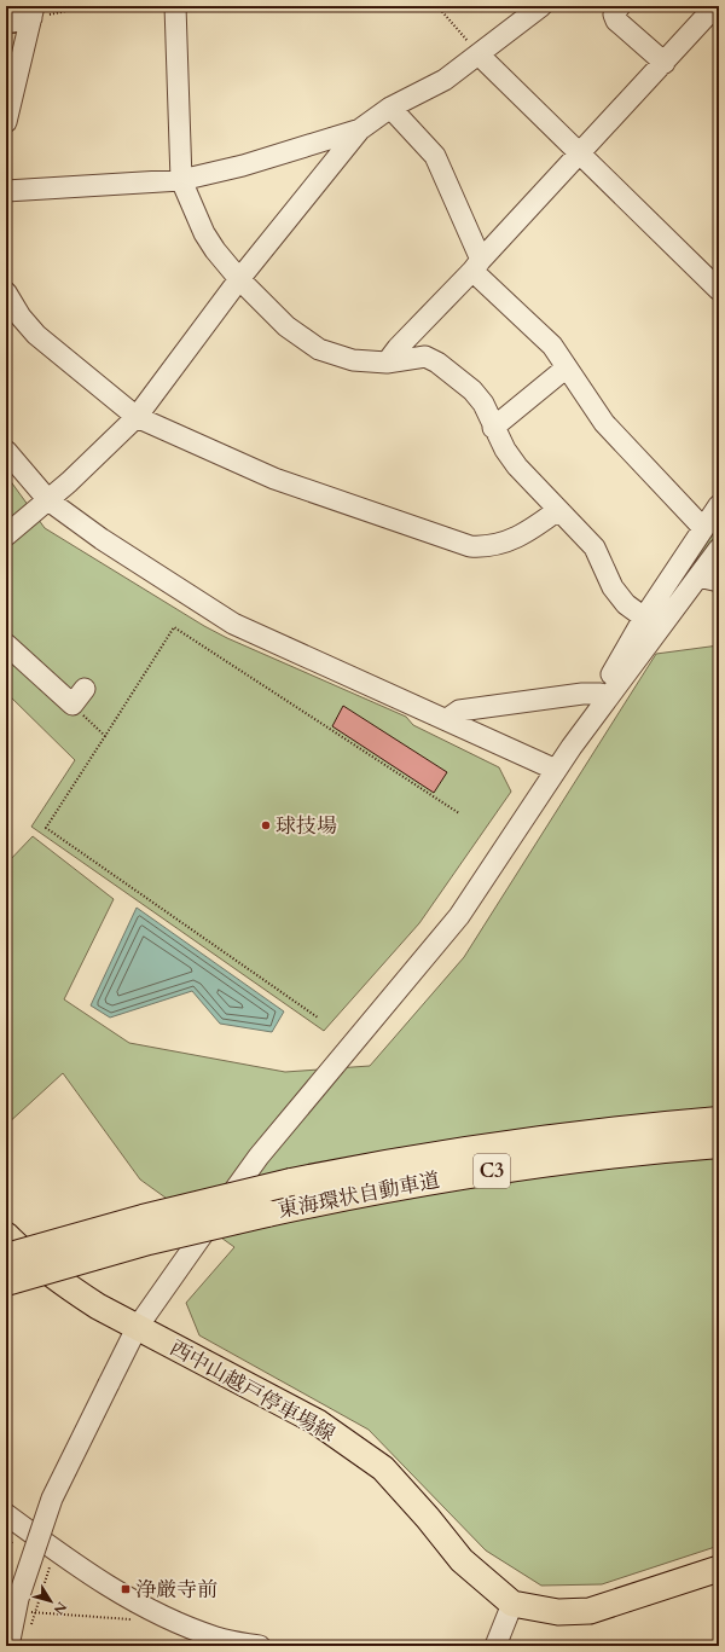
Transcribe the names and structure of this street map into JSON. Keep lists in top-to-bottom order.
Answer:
{
  "streets": {
    "highway": ["C3", "東海環状自動車道"],
    "main road": ["西中山越戸停車場線"]
  },
  "places": {
    "other": ["球技場"],
    "transit": ["浄厳寺前"]
  },
  "north": "bottom right"
}
